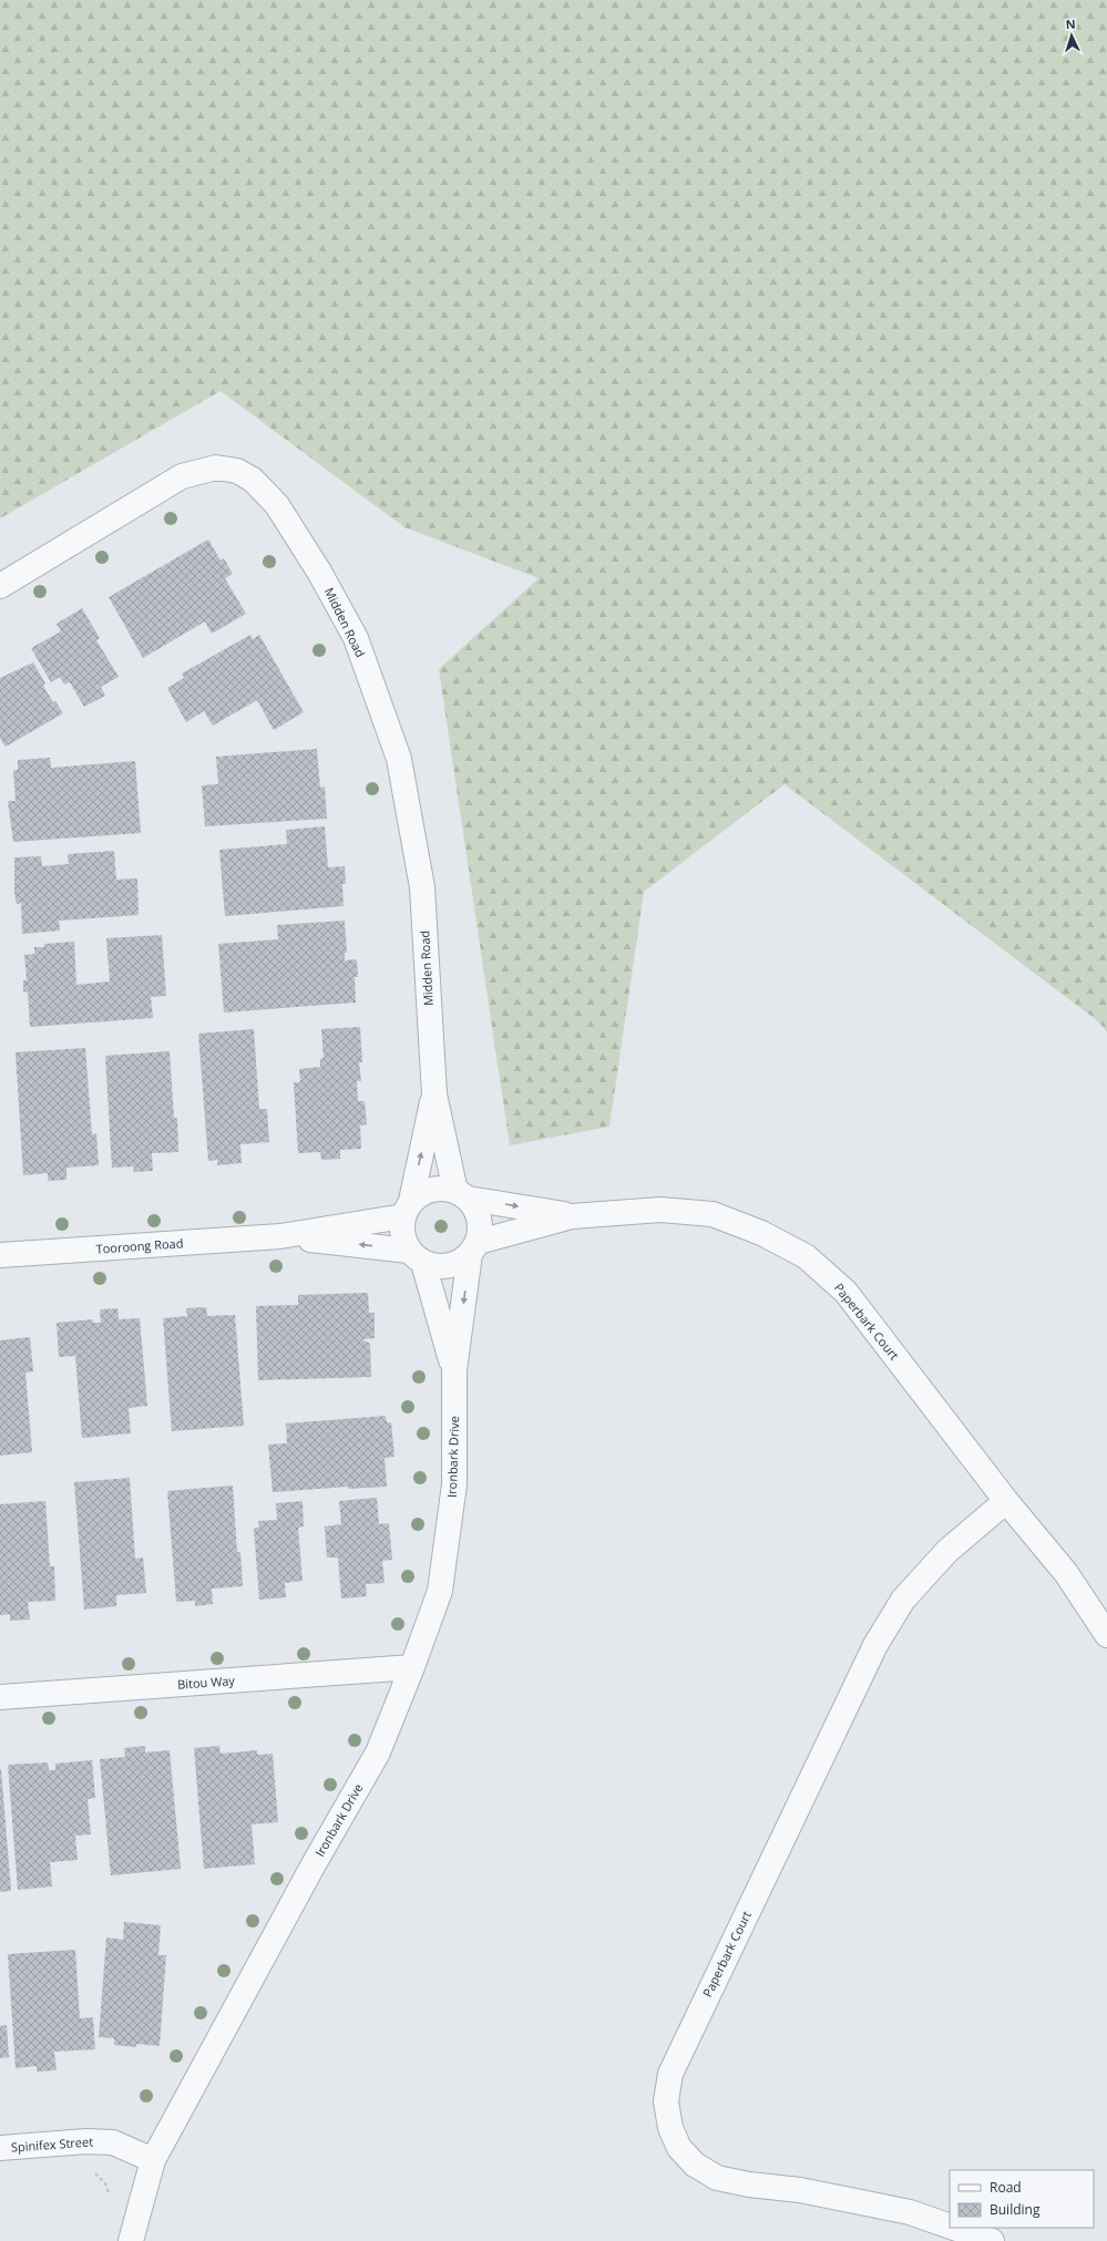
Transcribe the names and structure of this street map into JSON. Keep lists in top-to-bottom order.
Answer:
{
  "streets": {
    "street": [
      "Midden Road",
      "Tooroong Road",
      "Paperbark Court",
      "Ironbark Drive",
      "Bitou Way",
      "Spinifex Street"
    ]
  },
  "crossings": [
    ["Midden Road", "Tooroong Road"],
    ["Midden Road", "Paperbark Court"],
    ["Midden Road", "Ironbark Drive"],
    ["Tooroong Road", "Paperbark Court"],
    ["Tooroong Road", "Ironbark Drive"],
    ["Paperbark Court", "Ironbark Drive"],
    ["Ironbark Drive", "Bitou Way"],
    ["Ironbark Drive", "Spinifex Street"]
  ],
  "legend": ["Road", "Building"],
  "north": "top"
}
